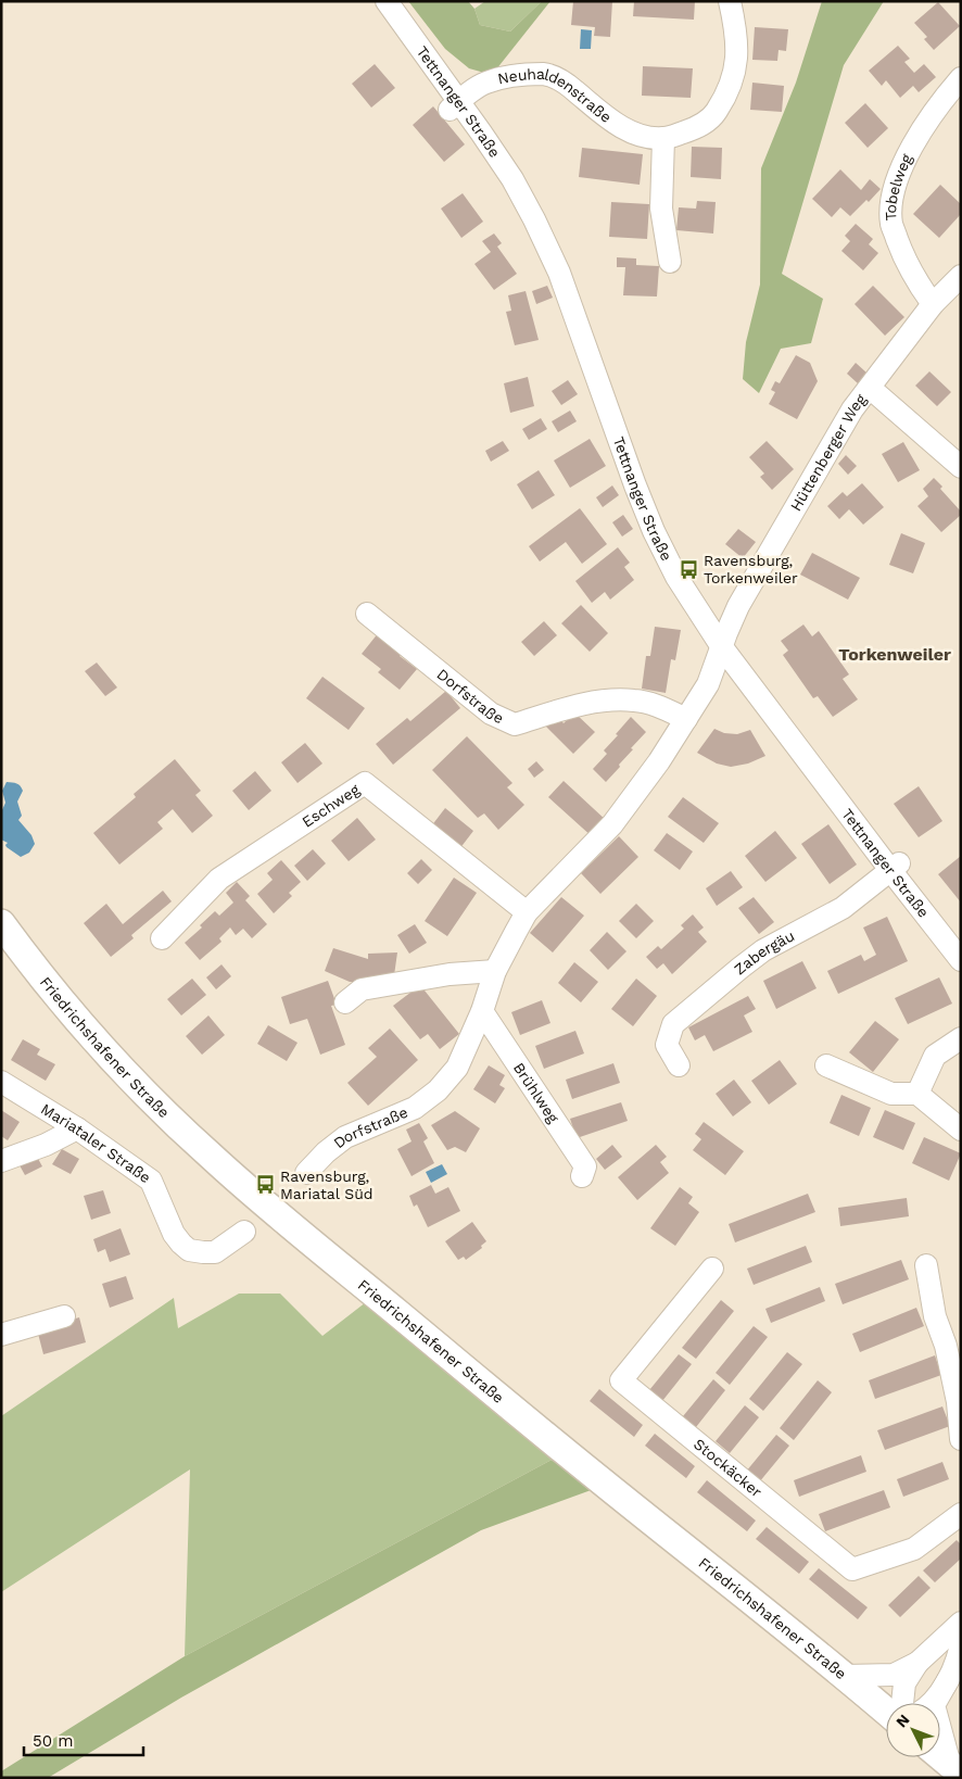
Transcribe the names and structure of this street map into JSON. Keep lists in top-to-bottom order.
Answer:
{
  "streets": {
    "main road": ["Friedrichshafener Straße"],
    "street": [
      "Tettnanger Straße",
      "Neuhaldenstraße",
      "Tobelweg",
      "Hüttenberger Weg",
      "Dorfstraße",
      "Eschweg",
      "Zabergäu",
      "Brühlweg",
      "Mariataler Straße",
      "Stockäcker"
    ]
  },
  "crossings": [
    ["Tettnanger Straße", "Neuhaldenstraße"],
    ["Tettnanger Straße", "Hüttenberger Weg"],
    ["Tettnanger Straße", "Dorfstraße"],
    ["Tettnanger Straße", "Zabergäu"],
    ["Tobelweg", "Hüttenberger Weg"],
    ["Hüttenberger Weg", "Dorfstraße"],
    ["Dorfstraße", "Eschweg"],
    ["Dorfstraße", "Brühlweg"]
  ],
  "districts": ["Torkenweiler"],
  "places": {
    "bus stop": ["Ravensburg, Torkenweiler", "Ravensburg, Mariatal Süd"]
  },
  "scale_bar": "50 m",
  "north": "top left"
}
